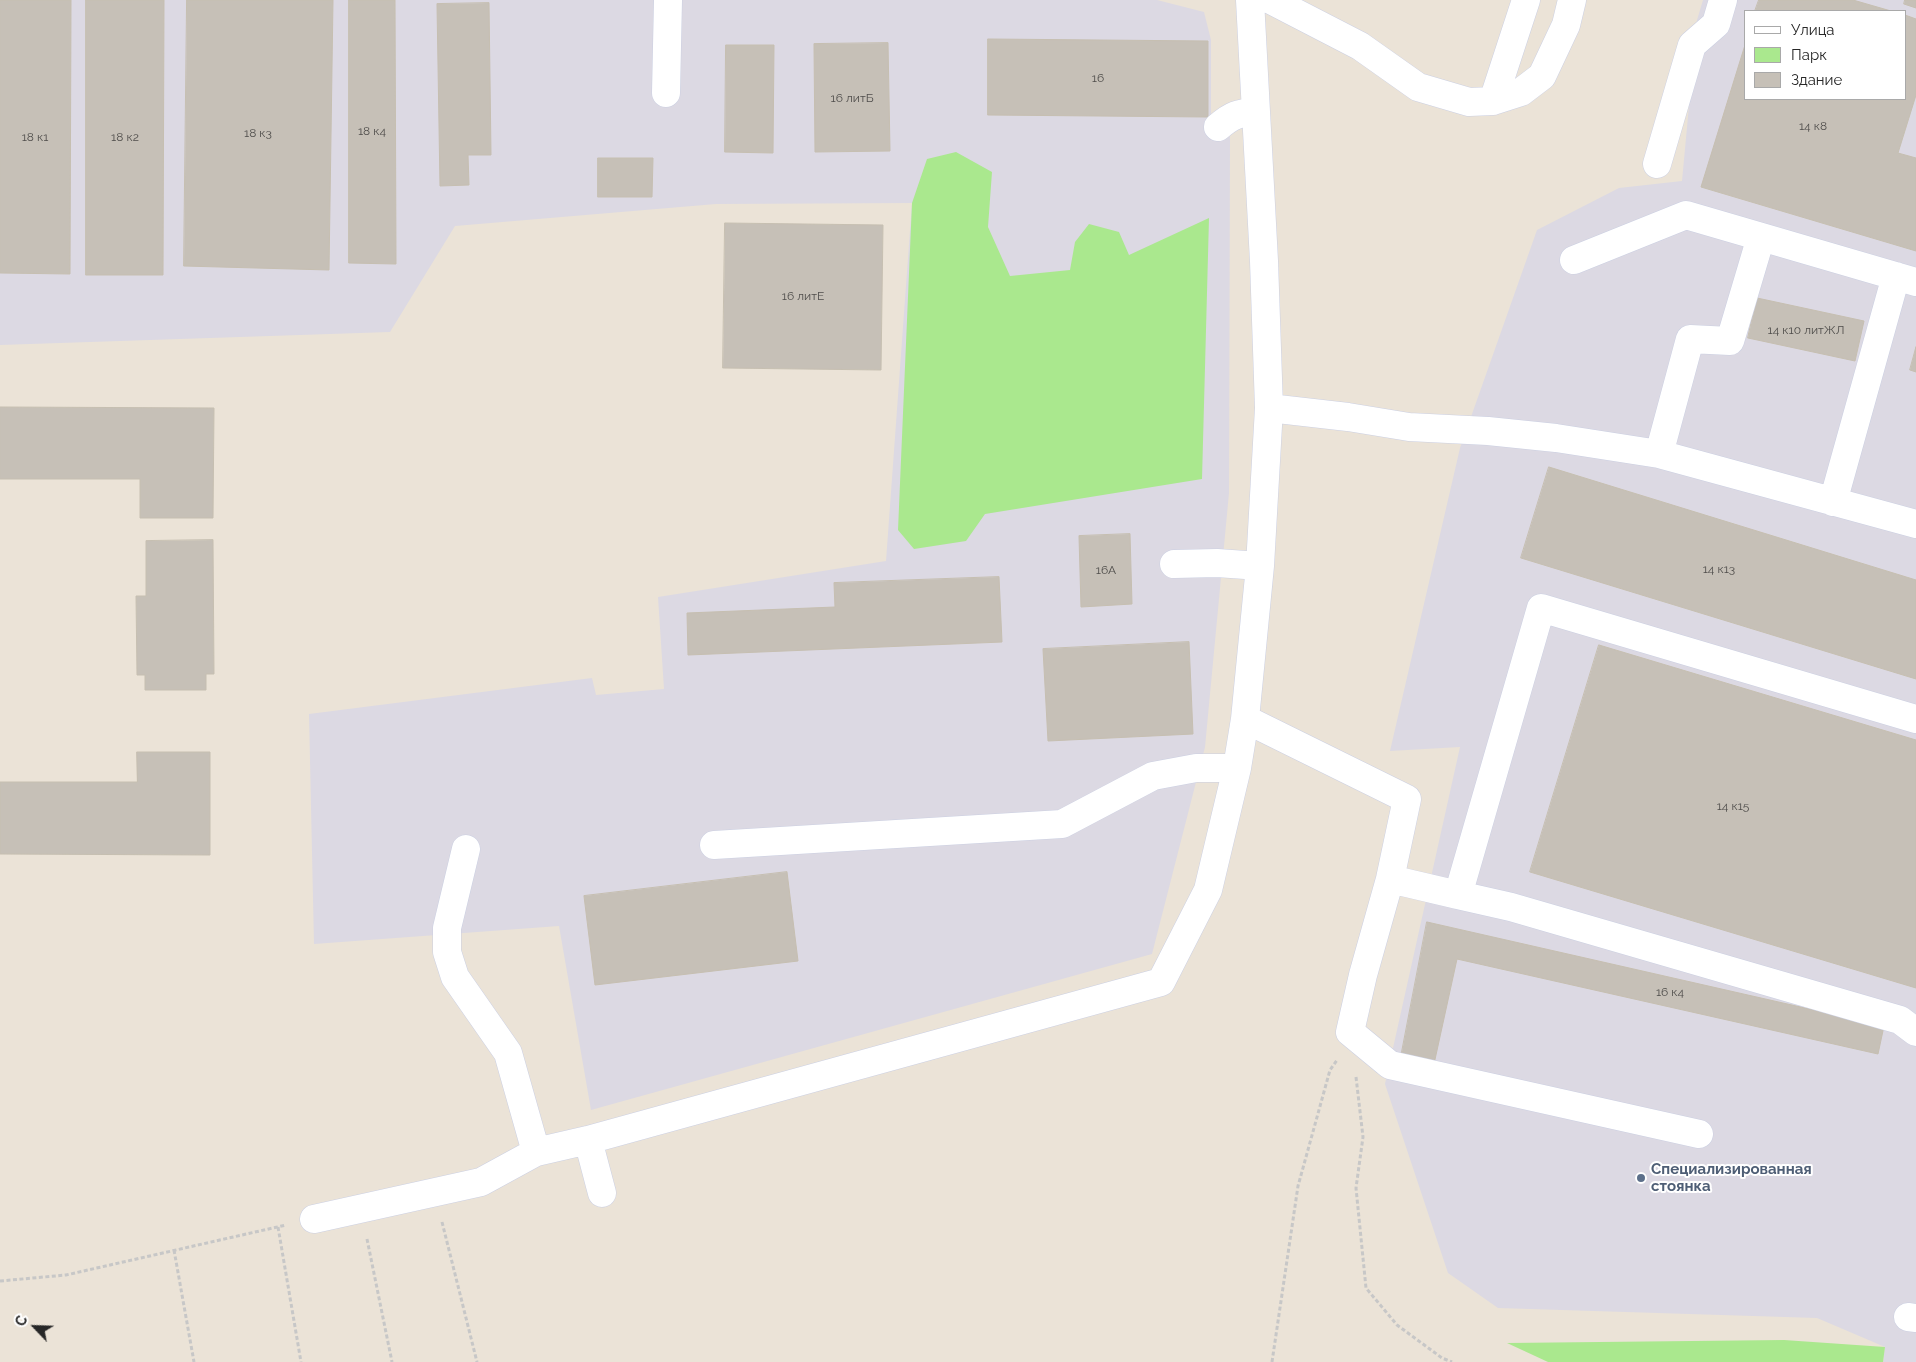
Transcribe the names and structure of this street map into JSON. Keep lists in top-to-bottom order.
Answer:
{
  "places": ["Специализированная стоянка"],
  "house_numbers": [
    "16",
    "16 литБ",
    "14 к8",
    "18 к4",
    "18 к3",
    "18 к1",
    "18 к2",
    "16 литЕ",
    "14 к10 литЖЛ",
    "14 к13",
    "16А",
    "14 к15",
    "16 к4"
  ],
  "legend": ["Улица", "Парк", "Здание"],
  "north": "top left"
}
